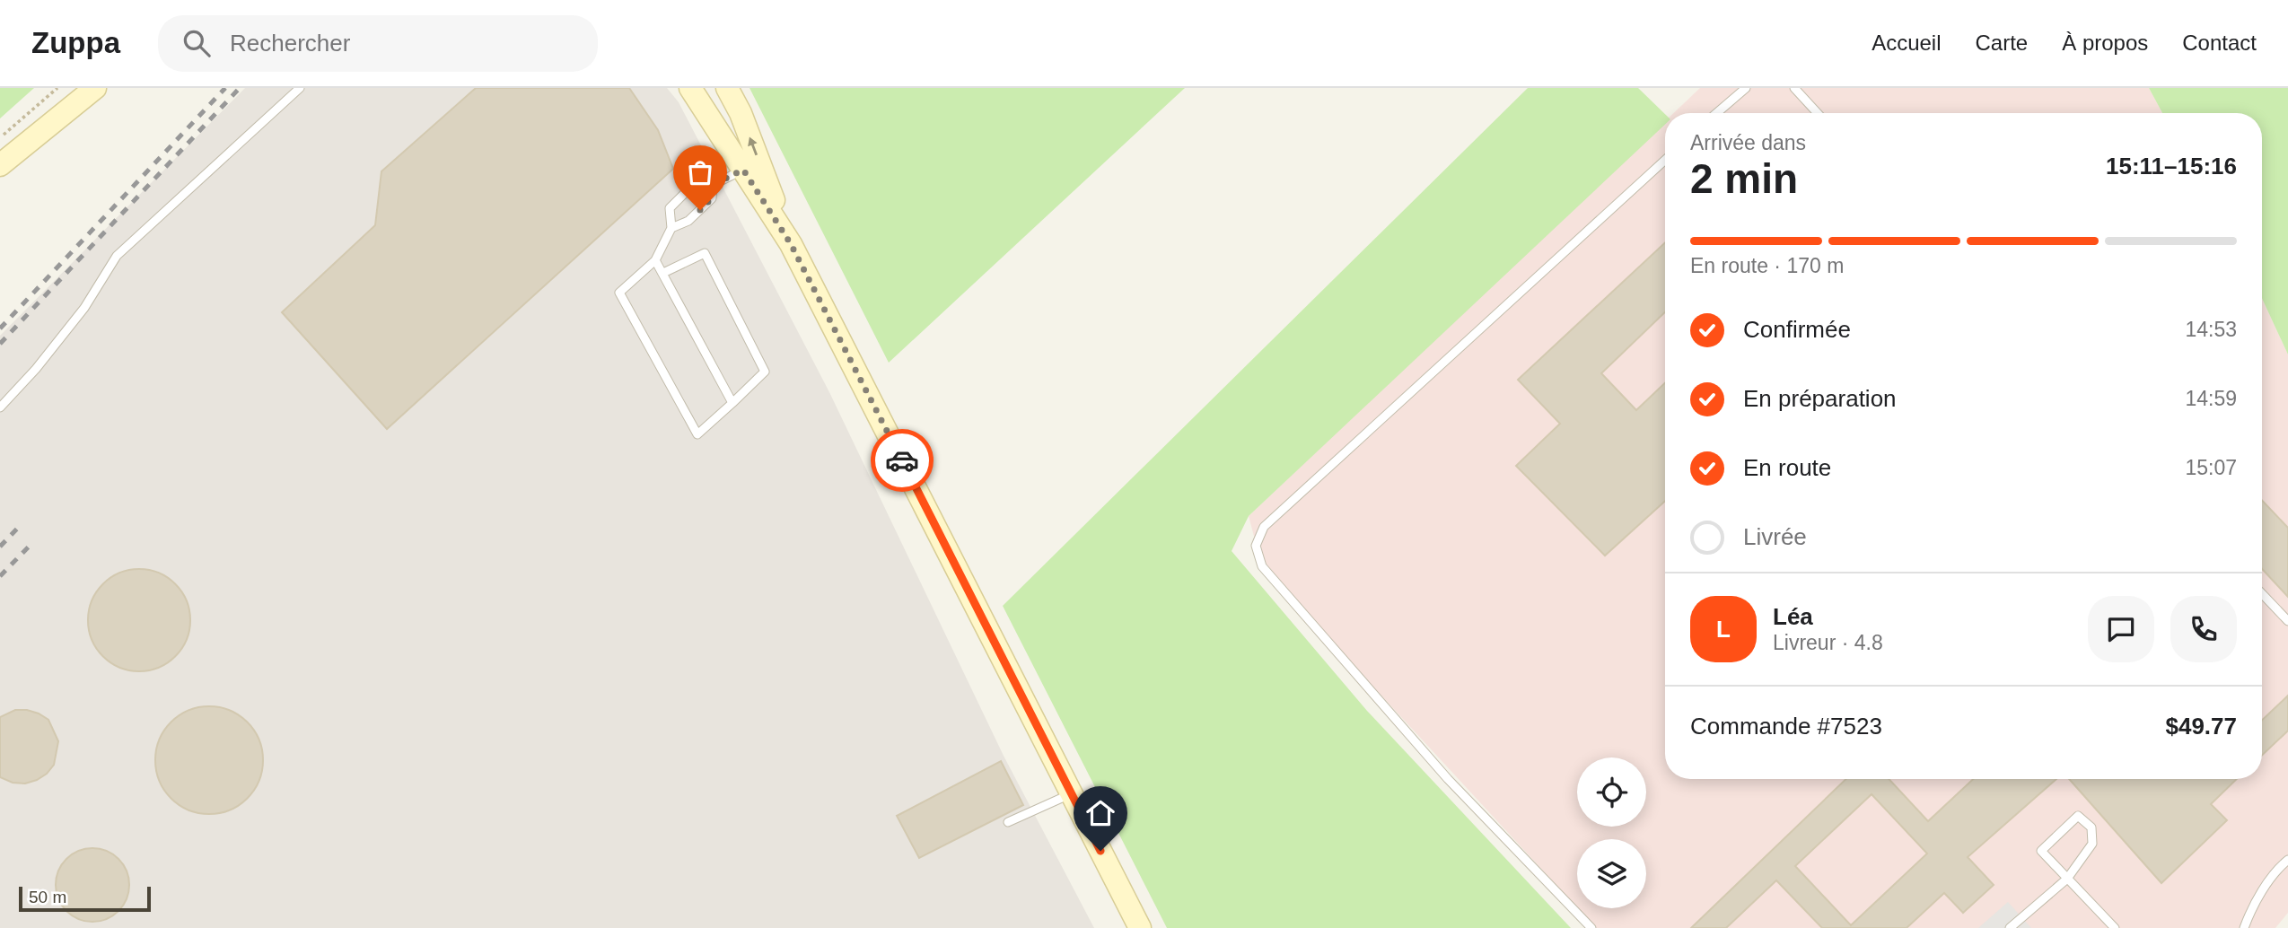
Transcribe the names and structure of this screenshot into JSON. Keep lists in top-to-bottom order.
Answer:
{
  "scale_bar": "50 m",
  "page": {
    "header": "Zuppa",
    "search": "Rechercher",
    "nav": [
      "Accueil",
      "Carte",
      "À propos",
      "Contact"
    ],
    "heading": ["2 min", "Arrivée dans", "15:11–15:16"],
    "panel": [
      "Léa",
      "Livreur · 4.8",
      "Commande #7523",
      "$49.77"
    ],
    "bar": "En route · 170 m",
    "list": [
      ["Confirmée", "14:53"],
      ["En préparation", "14:59"],
      ["En route", "15:07"],
      "Livrée"
    ],
    "round": "L",
    "scale": "50 m"
  }
}
